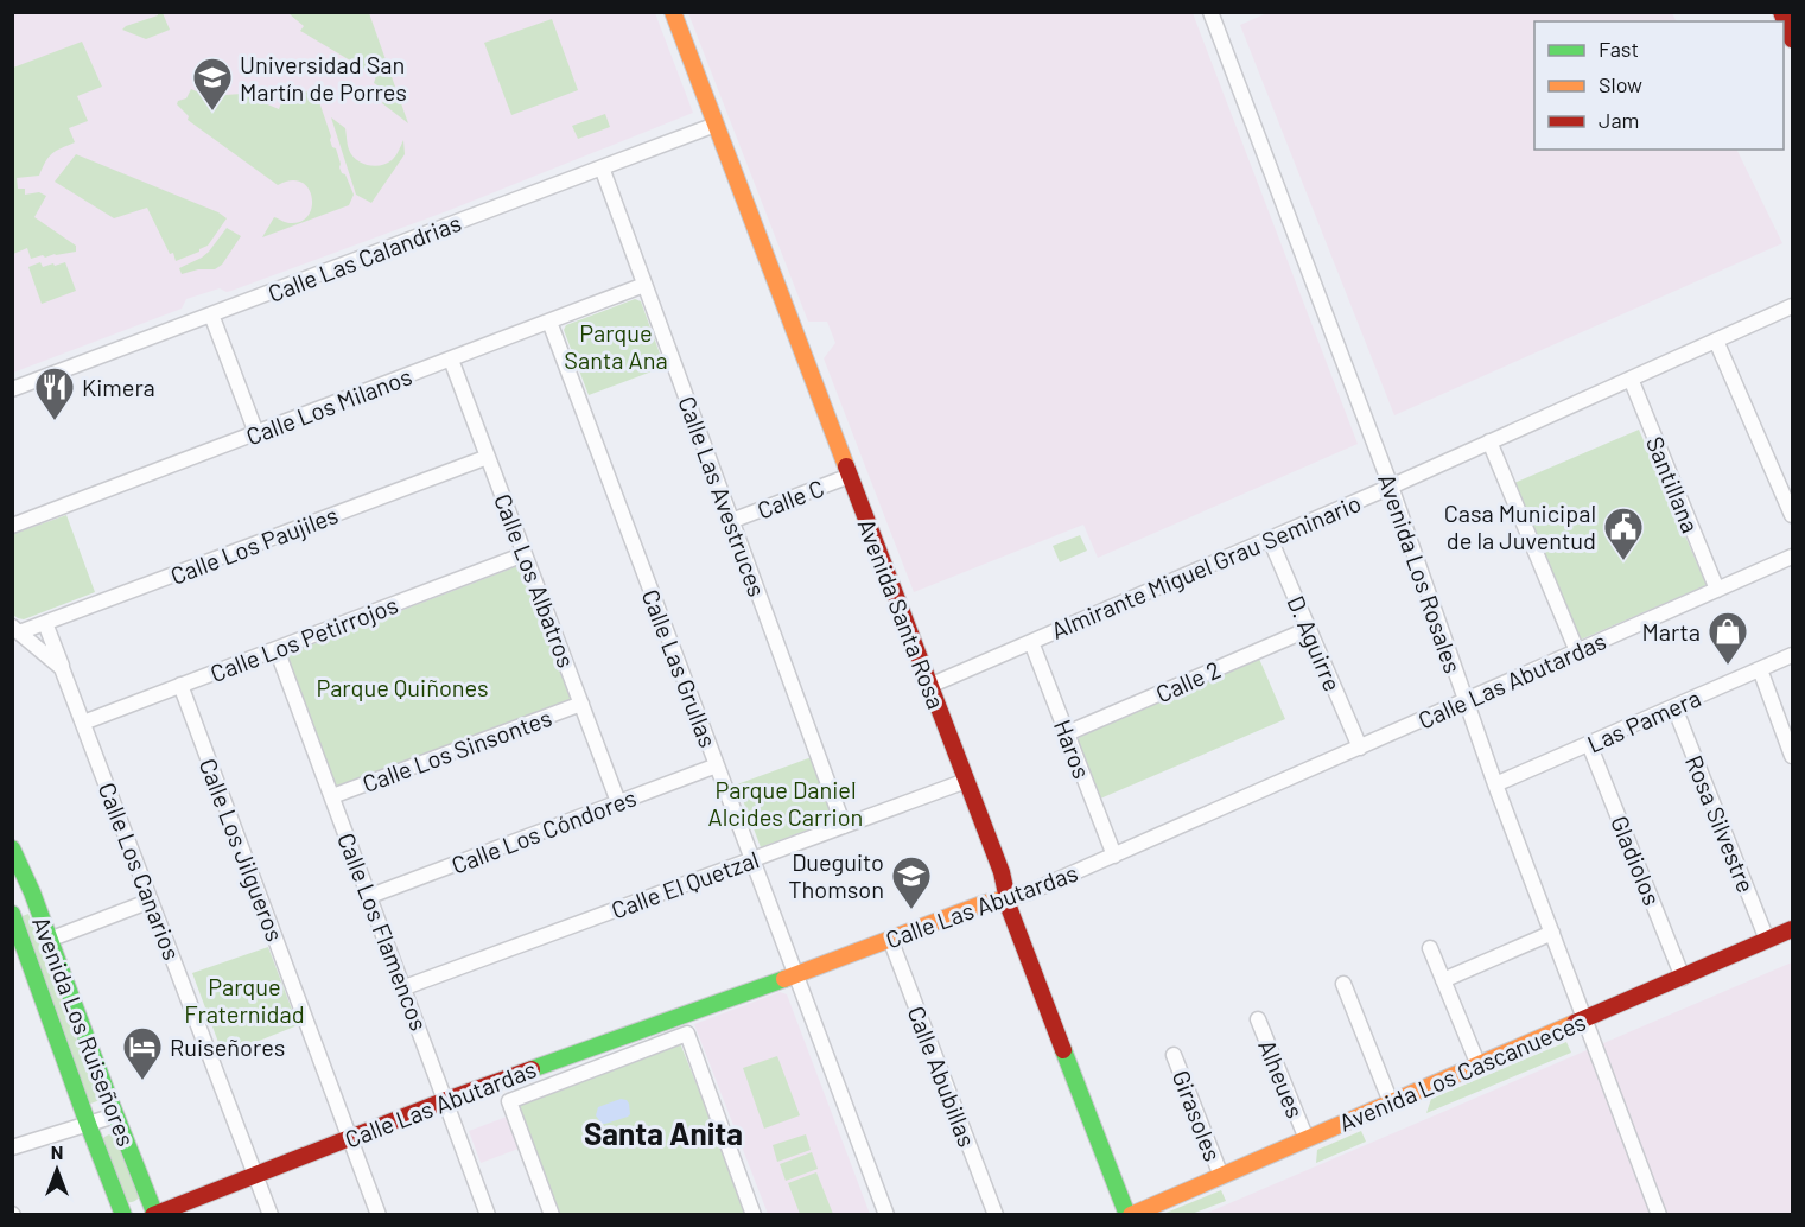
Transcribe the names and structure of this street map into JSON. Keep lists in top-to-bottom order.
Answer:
{
  "streets": {
    "street": [
      "Calle Las Calandrias",
      "Calle Los Milanos",
      "Santillana",
      "Calle Las Avestruces",
      "Calle C",
      "Calle Los Paujiles",
      "Almirante Miguel Grau Seminario",
      "Avenida Los Rosales",
      "Calle Los Albatros",
      "Avenida Santa Rosa",
      "Calle Los Petirrojos",
      "D. Aguirre",
      "Calle Las Grullas",
      "Calle Las Abutardas",
      "Calle 2",
      "Las Pamera",
      "Haros",
      "Calle Los Sinsontes",
      "Rosa Silvestre",
      "Calle Los Cóndores",
      "Calle Los Jilgueros",
      "Gladiolos",
      "Calle Los Canarios",
      "Calle El Quetzal",
      "Calle Los Flamencos",
      "Avenida Los Ruiseñores",
      "Avenida Los Cascanueces",
      "Calle Abubillas",
      "Alheues",
      "Girasoles"
    ]
  },
  "crossings": [
    ["Calle Las Calandrias", "Calle Las Avestruces"],
    ["Calle Las Calandrias", "Avenida Santa Rosa"],
    ["Calle Los Milanos", "Calle Las Avestruces"],
    ["Calle Los Milanos", "Calle Los Albatros"],
    ["Calle Los Milanos", "Calle Las Grullas"],
    ["Santillana", "Almirante Miguel Grau Seminario"],
    ["Santillana", "Calle Las Abutardas"],
    ["Calle Las Avestruces", "Calle C"],
    ["Calle Las Avestruces", "Calle El Quetzal"],
    ["Calle C", "Avenida Santa Rosa"],
    ["Calle Los Paujiles", "Calle Los Albatros"],
    ["Calle Los Paujiles", "Calle Los Canarios"],
    ["Almirante Miguel Grau Seminario", "Avenida Los Rosales"],
    ["Almirante Miguel Grau Seminario", "Avenida Santa Rosa"],
    ["Almirante Miguel Grau Seminario", "D. Aguirre"],
    ["Almirante Miguel Grau Seminario", "Haros"],
    ["Avenida Los Rosales", "Calle Las Abutardas"],
    ["Avenida Los Rosales", "Las Pamera"],
    ["Avenida Los Rosales", "Avenida Los Cascanueces"],
    ["Calle Los Albatros", "Calle Los Petirrojos"],
    ["Calle Los Albatros", "Calle Los Sinsontes"],
    ["Calle Los Albatros", "Calle Los Cóndores"],
    ["Avenida Santa Rosa", "Calle Las Abutardas"],
    ["Avenida Santa Rosa", "Calle El Quetzal"],
    ["Avenida Santa Rosa", "Avenida Los Cascanueces"],
    ["Calle Los Petirrojos", "Calle Los Jilgueros"],
    ["Calle Los Petirrojos", "Calle Los Canarios"],
    ["Calle Los Petirrojos", "Calle Los Flamencos"],
    ["D. Aguirre", "Calle Las Abutardas"],
    ["D. Aguirre", "Calle 2"],
    ["Calle Las Grullas", "Calle Las Abutardas"],
    ["Calle Las Grullas", "Calle Los Cóndores"],
    ["Calle Las Grullas", "Calle El Quetzal"],
    ["Calle Las Abutardas", "Haros"],
    ["Calle Las Abutardas", "Calle Los Jilgueros"],
    ["Calle Las Abutardas", "Calle Los Canarios"],
    ["Calle Las Abutardas", "Calle Los Flamencos"],
    ["Calle Las Abutardas", "Avenida Los Ruiseñores"],
    ["Calle Las Abutardas", "Calle Abubillas"],
    ["Calle 2", "Haros"],
    ["Las Pamera", "Rosa Silvestre"],
    ["Las Pamera", "Gladiolos"],
    ["Calle Los Sinsontes", "Calle Los Flamencos"],
    ["Rosa Silvestre", "Avenida Los Cascanueces"],
    ["Calle Los Cóndores", "Calle Los Flamencos"],
    ["Gladiolos", "Avenida Los Cascanueces"],
    ["Calle El Quetzal", "Calle Los Flamencos"],
    ["Avenida Los Cascanueces", "Alheues"],
    ["Avenida Los Cascanueces", "Girasoles"]
  ],
  "districts": ["Santa Anita"],
  "parks": [
    "Parque Santa Ana",
    "Parque Quiñones",
    "Parque Daniel Alcides Carrion",
    "Parque Fraternidad"
  ],
  "places": {
    "school or university": ["Universidad San Martín de Porres", "Dueguito Thomson"],
    "restaurant": ["Kimera"],
    "public building": ["Casa Municipal de la Juventud"],
    "shop": ["Marta"],
    "hotel": ["Ruiseñores"]
  },
  "legend": ["Fast", "Slow", "Jam"],
  "north": "top"
}
